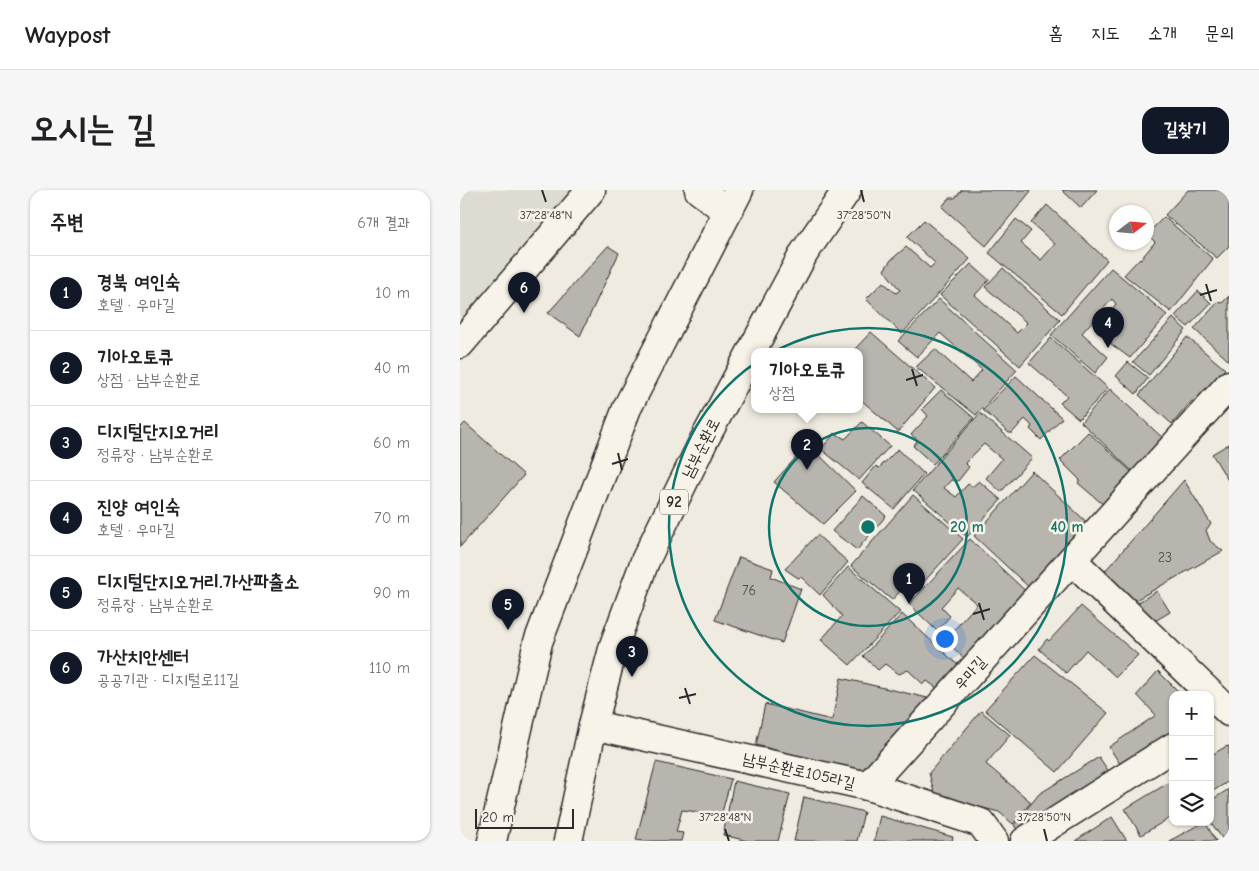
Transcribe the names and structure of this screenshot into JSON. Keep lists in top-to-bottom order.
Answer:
{
  "streets": {
    "main road": [
      "남부순환로",
      "92",
      "우마길",
      "남부순환로105라길"
    ]
  },
  "crossings": [
    ["남부순환로", "남부순환로105라길"],
    ["우마길", "남부순환로105라길"]
  ],
  "house_numbers": ["23", "76"],
  "scale_bar": "20 m",
  "north": "right",
  "page": {
    "header": "Waypost",
    "nav": [
      "홈",
      "지도",
      "소개",
      "문의"
    ],
    "buttons": "길찾기",
    "title": "오시는 길",
    "heading": ["주변", "6개 결과"],
    "list": [
      {
        "mark": "1",
        "name": "경북 여인숙",
        "note": "호텔 · 우마길",
        "value": "10 m"
      },
      {
        "mark": "2",
        "name": "기아오토큐",
        "note": "상점 · 남부순환로",
        "value": "40 m"
      },
      {
        "mark": "3",
        "name": "디지털단지오거리",
        "note": "정류장 · 남부순환로",
        "value": "60 m"
      },
      {
        "mark": "4",
        "name": "진양 여인숙",
        "note": "호텔 · 우마길",
        "value": "70 m"
      },
      {
        "mark": "5",
        "name": "디지털단지오거리.가산파출소",
        "note": "정류장 · 남부순환로",
        "value": "90 m"
      },
      {
        "mark": "6",
        "name": "가산치안센터",
        "note": "공공기관 · 디지털로11길",
        "value": "110 m"
      }
    ],
    "pins": [
      "6",
      "4",
      "2",
      "1",
      "5",
      "3"
    ],
    "popup": ["기아오토큐", "상점"],
    "map_buttons": ["+", "−"],
    "scale": "20 m"
  },
  "coordinates": ["37°28'48\"N", "37°28'50\"N"],
  "rings": ["20 m", "40 m"]
}
